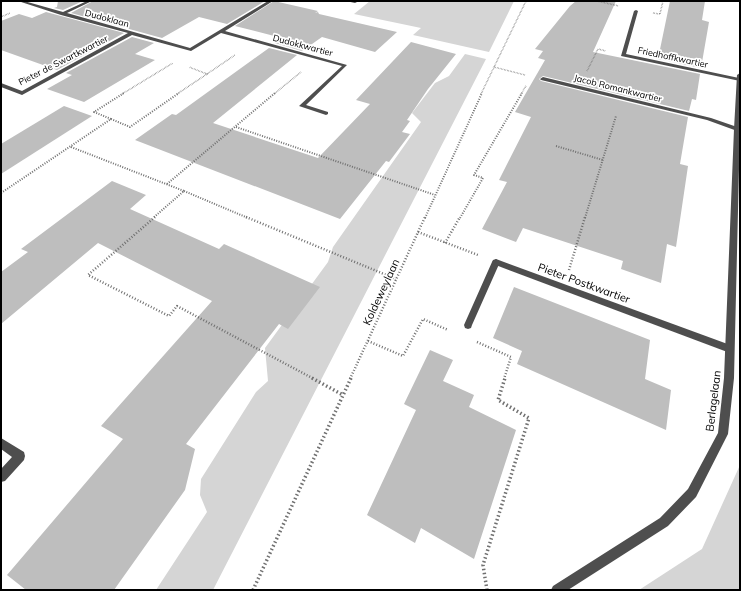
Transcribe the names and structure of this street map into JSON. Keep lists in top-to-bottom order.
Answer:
{
  "streets": {
    "street": [
      "Dudoklaan",
      "Dudokkwartier",
      "Friedhoffkwartier",
      "Pieter de Swartkwartier",
      "Jacob Romankwartier",
      "Pieter Postkwartier",
      "Berlagelaan"
    ],
    "path": ["Koldeweylaan"]
  },
  "crossings": [
    ["Dudoklaan", "Pieter de Swartkwartier"],
    ["Friedhoffkwartier", "Berlagelaan"],
    ["Jacob Romankwartier", "Berlagelaan"],
    ["Pieter Postkwartier", "Berlagelaan"]
  ]
}
